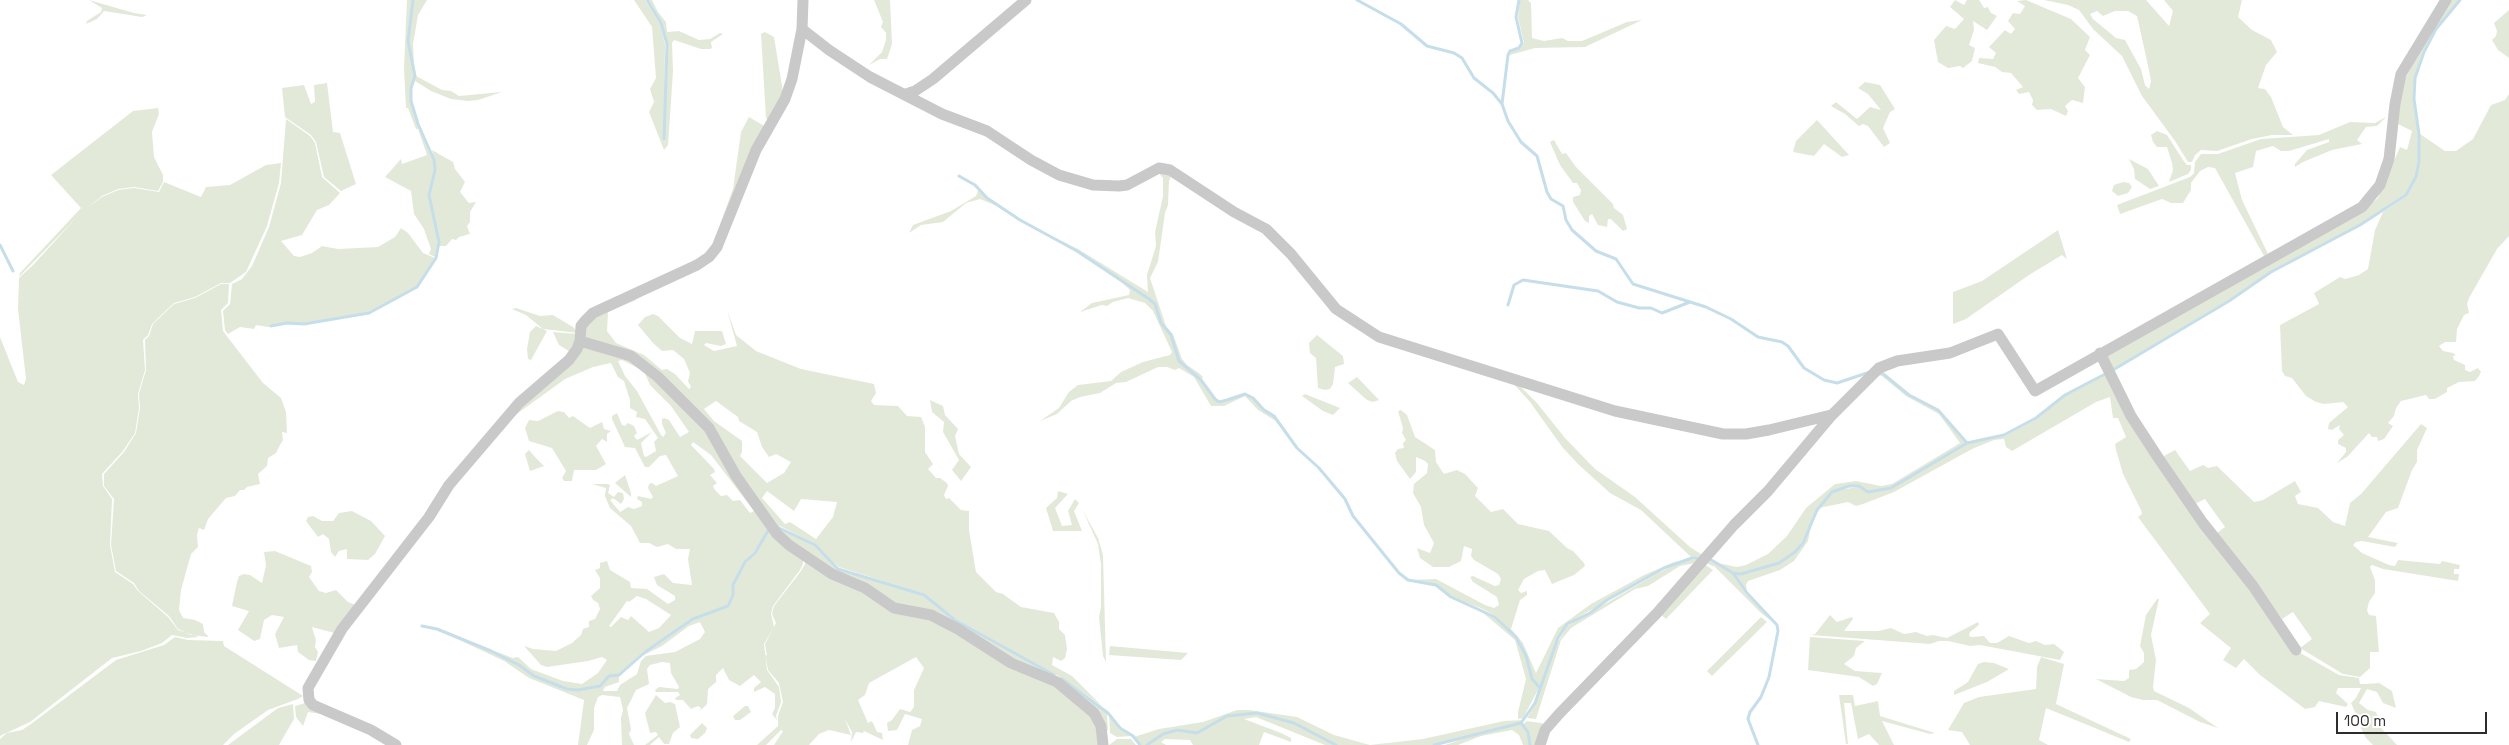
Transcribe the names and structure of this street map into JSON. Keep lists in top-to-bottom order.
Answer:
{
  "scale_bar": "100 m"
}
